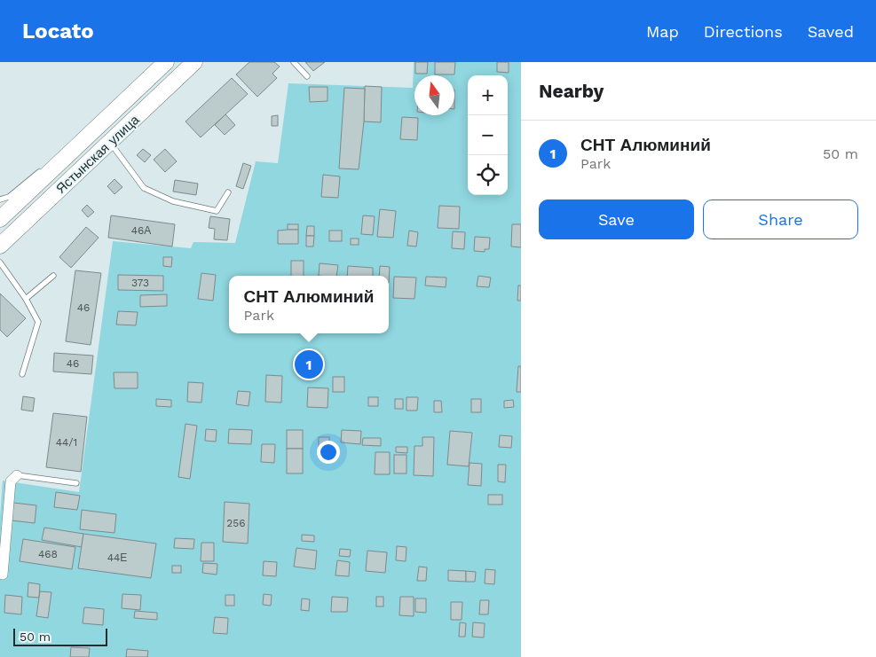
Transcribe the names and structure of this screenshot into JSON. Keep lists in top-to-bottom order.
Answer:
{
  "streets": {
    "main road": ["Ястынская улица"]
  },
  "house_numbers": [
    "46А",
    "373",
    "46",
    "46",
    "44/1",
    "256",
    "468",
    "44Е"
  ],
  "scale_bar": "50 m",
  "north": "top",
  "page": {
    "header": "Locato",
    "nav": ["Map", "Directions", "Saved"],
    "heading": "Nearby",
    "map_buttons": ["+", "−"],
    "list": [
      {
        "mark": "1",
        "name": "СНТ Алюминий",
        "note": "Park",
        "value": "50 m"
      }
    ],
    "buttons": ["Save", "Share"],
    "popup": ["СНТ Алюминий", "Park"],
    "pins": "1",
    "scale": "50 m"
  }
}
